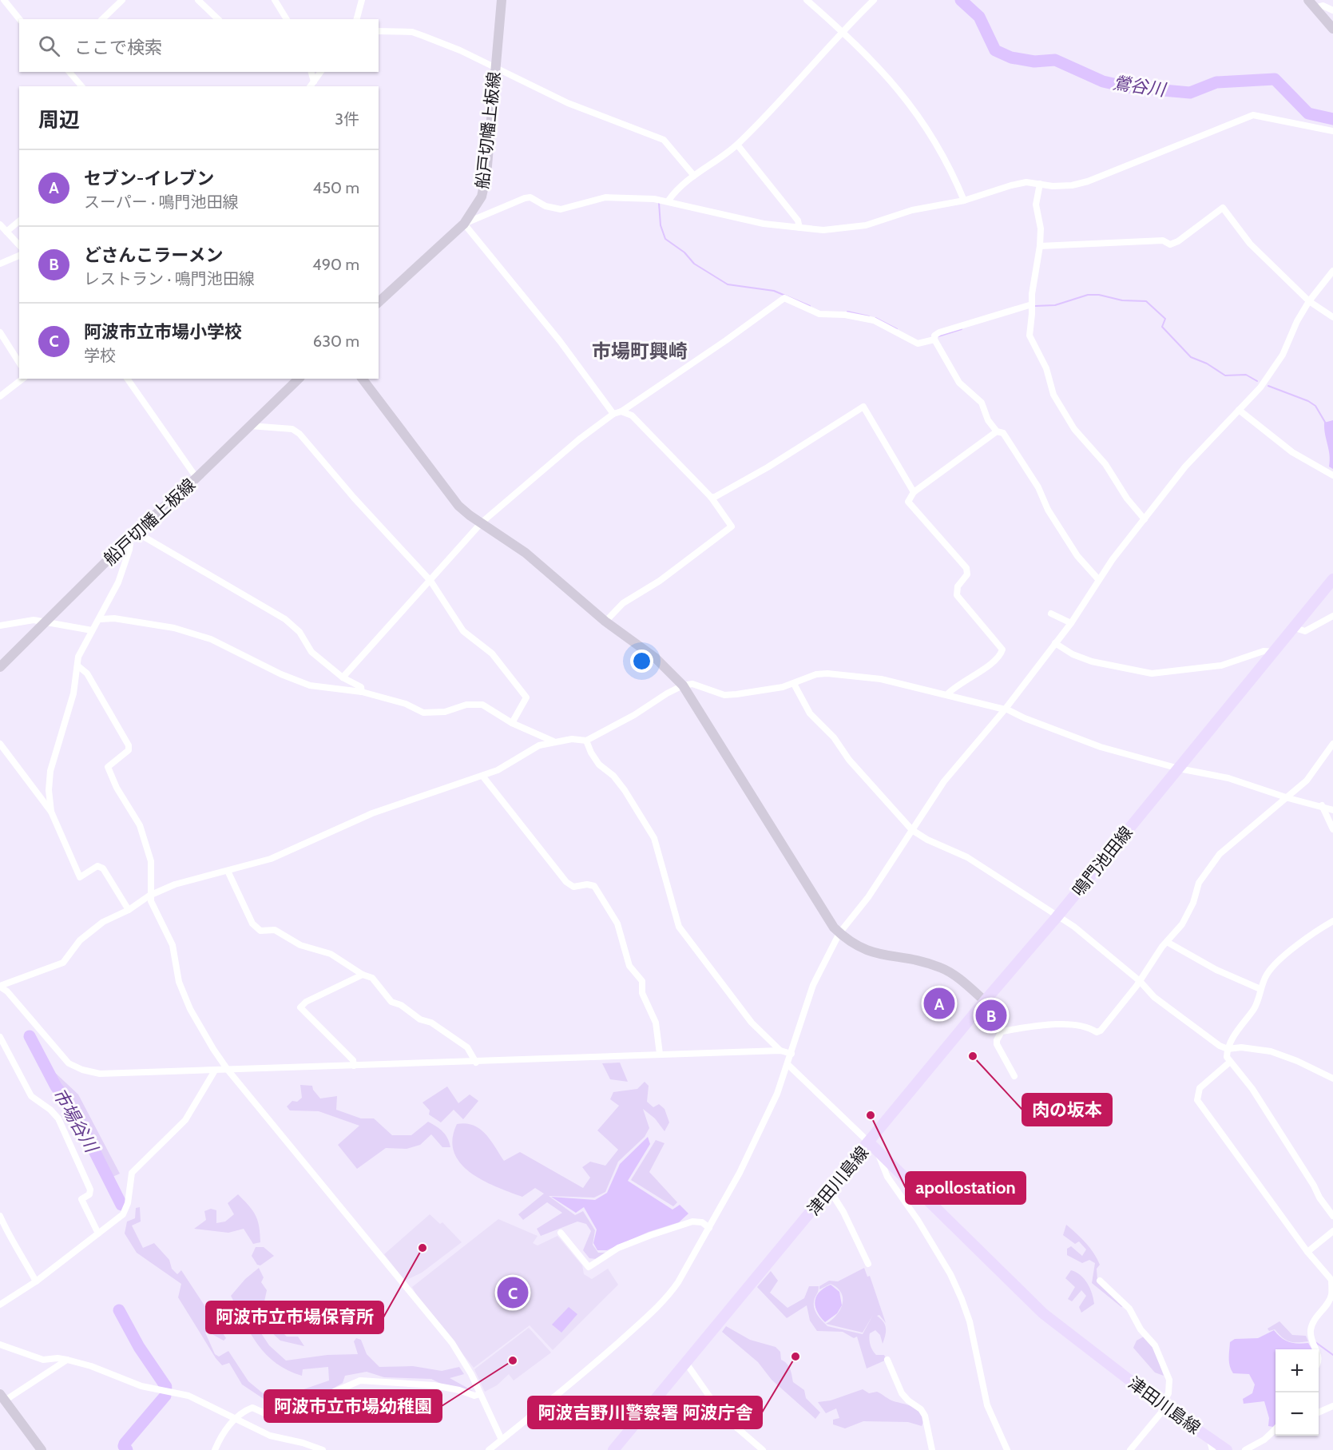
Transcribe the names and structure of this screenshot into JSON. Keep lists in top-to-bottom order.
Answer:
{
  "streets": {
    "main road": ["鳴門池田線", "津田川島線"],
    "street": ["船戸切幡上板線"]
  },
  "crossings": [
    ["鳴門池田線", "津田川島線"]
  ],
  "districts": ["市場町興崎"],
  "water": ["鶯谷川", "市場谷川"],
  "places": [
    "肉の坂本",
    "apollostation",
    "阿波市立市場保育所",
    "阿波吉野川警察署 阿波庁舎",
    "阿波市立市場幼稚園"
  ],
  "page": {
    "search": "ここで検索",
    "heading": ["周辺", "3件"],
    "list": [
      {
        "mark": "A",
        "name": "セブン-イレブン",
        "note": "スーパー · 鳴門池田線",
        "value": "450 m"
      },
      {
        "mark": "B",
        "name": "どさんこラーメン",
        "note": "レストラン · 鳴門池田線",
        "value": "490 m"
      },
      {
        "mark": "C",
        "name": "阿波市立市場小学校",
        "note": "学校",
        "value": "630 m"
      }
    ],
    "pins": ["A", "B", "C"],
    "map_buttons": ["+", "−"]
  }
}
